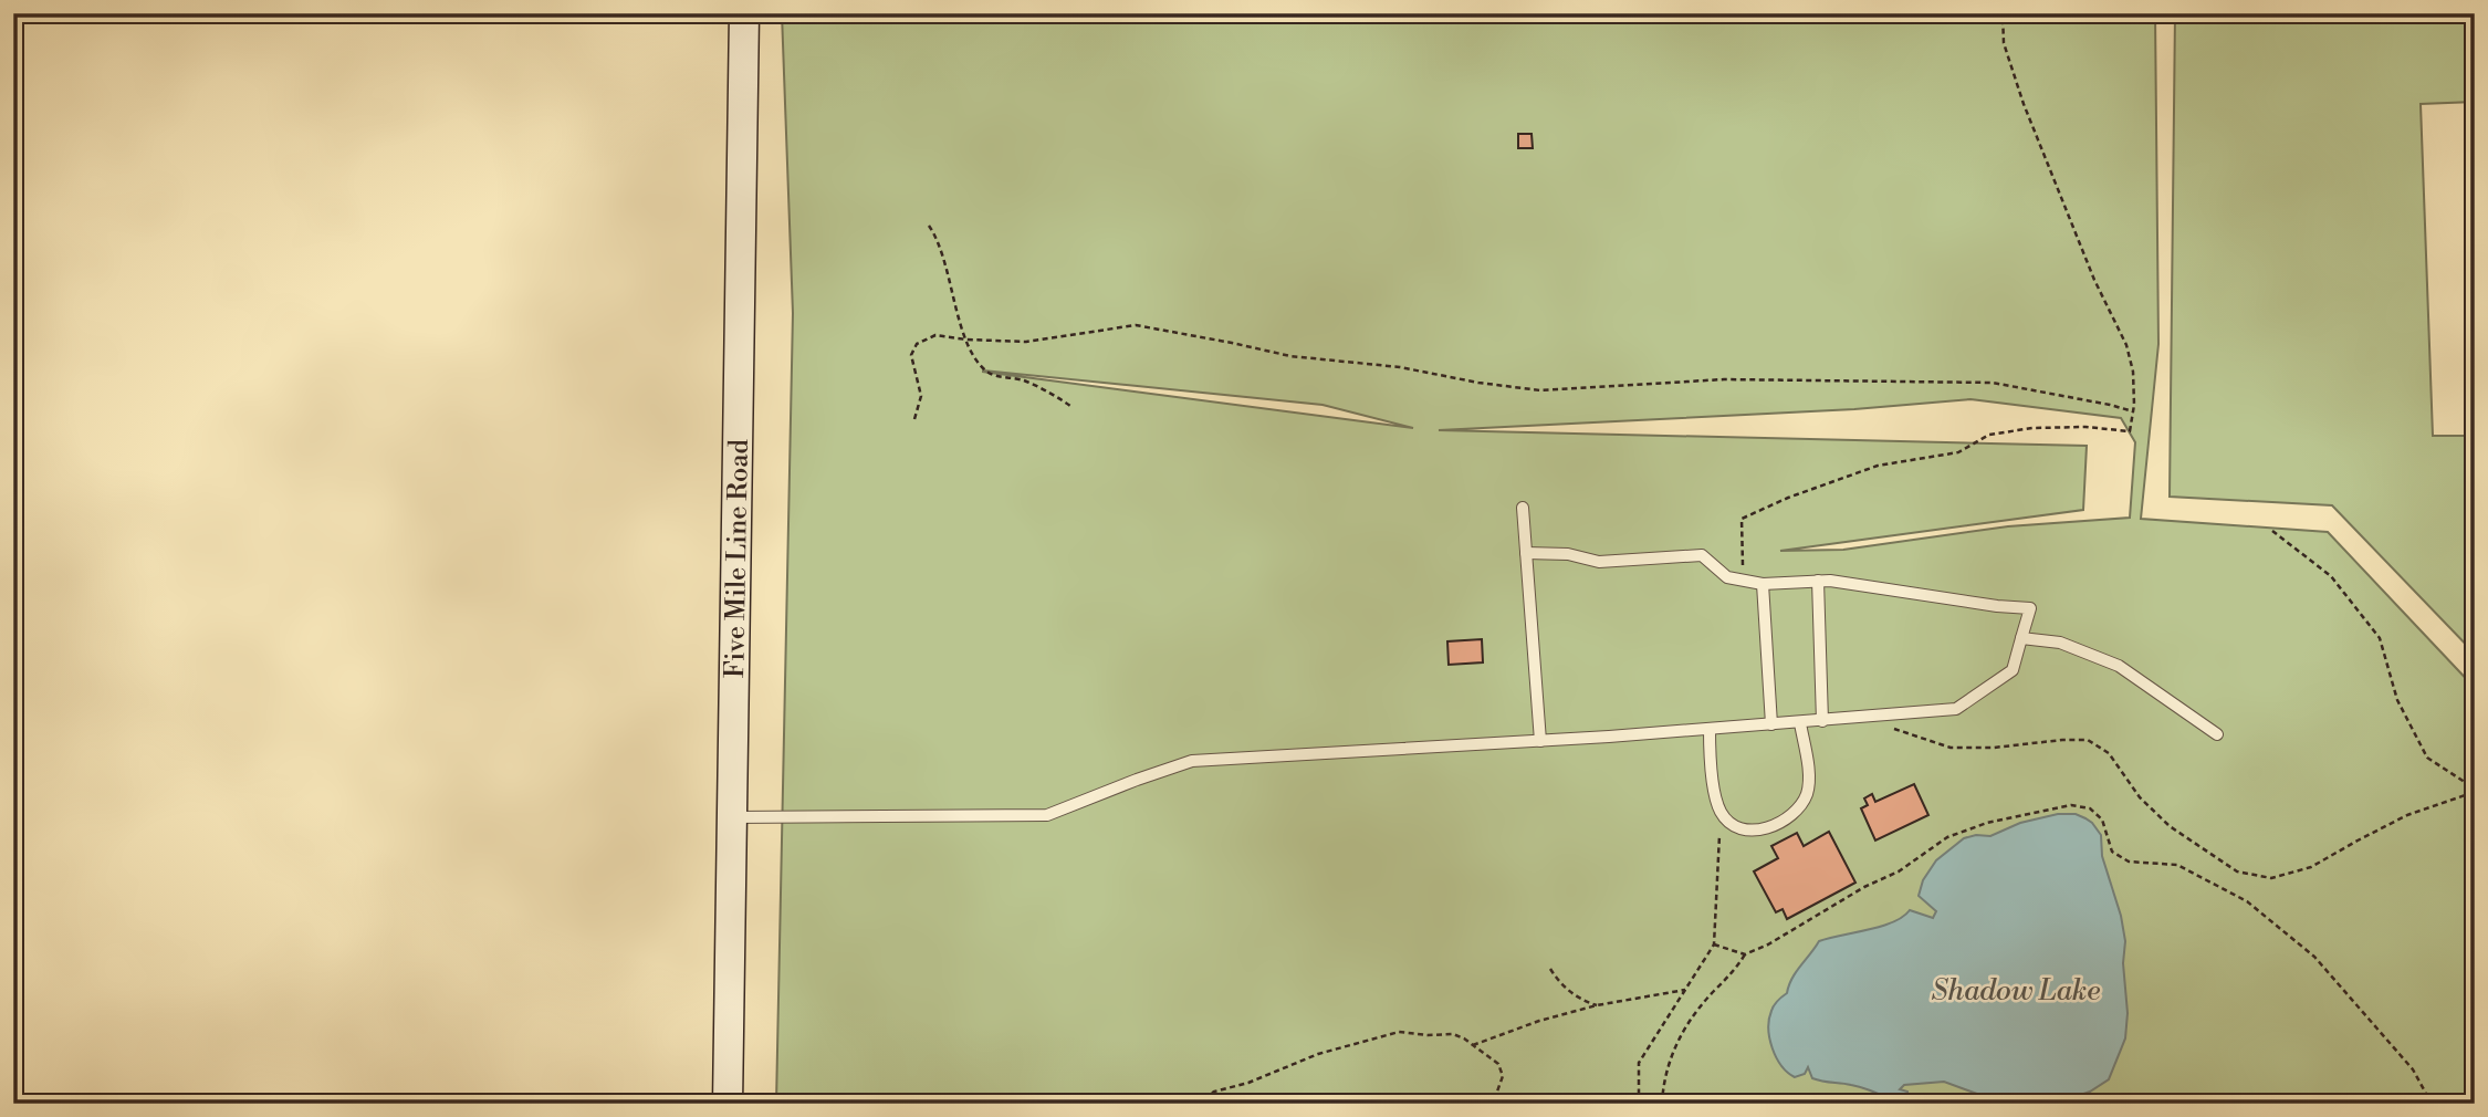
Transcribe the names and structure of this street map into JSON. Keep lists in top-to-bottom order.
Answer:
{
  "streets": {
    "main road": ["Five Mile Line Road"]
  },
  "water": ["Shadow Lake"]
}
